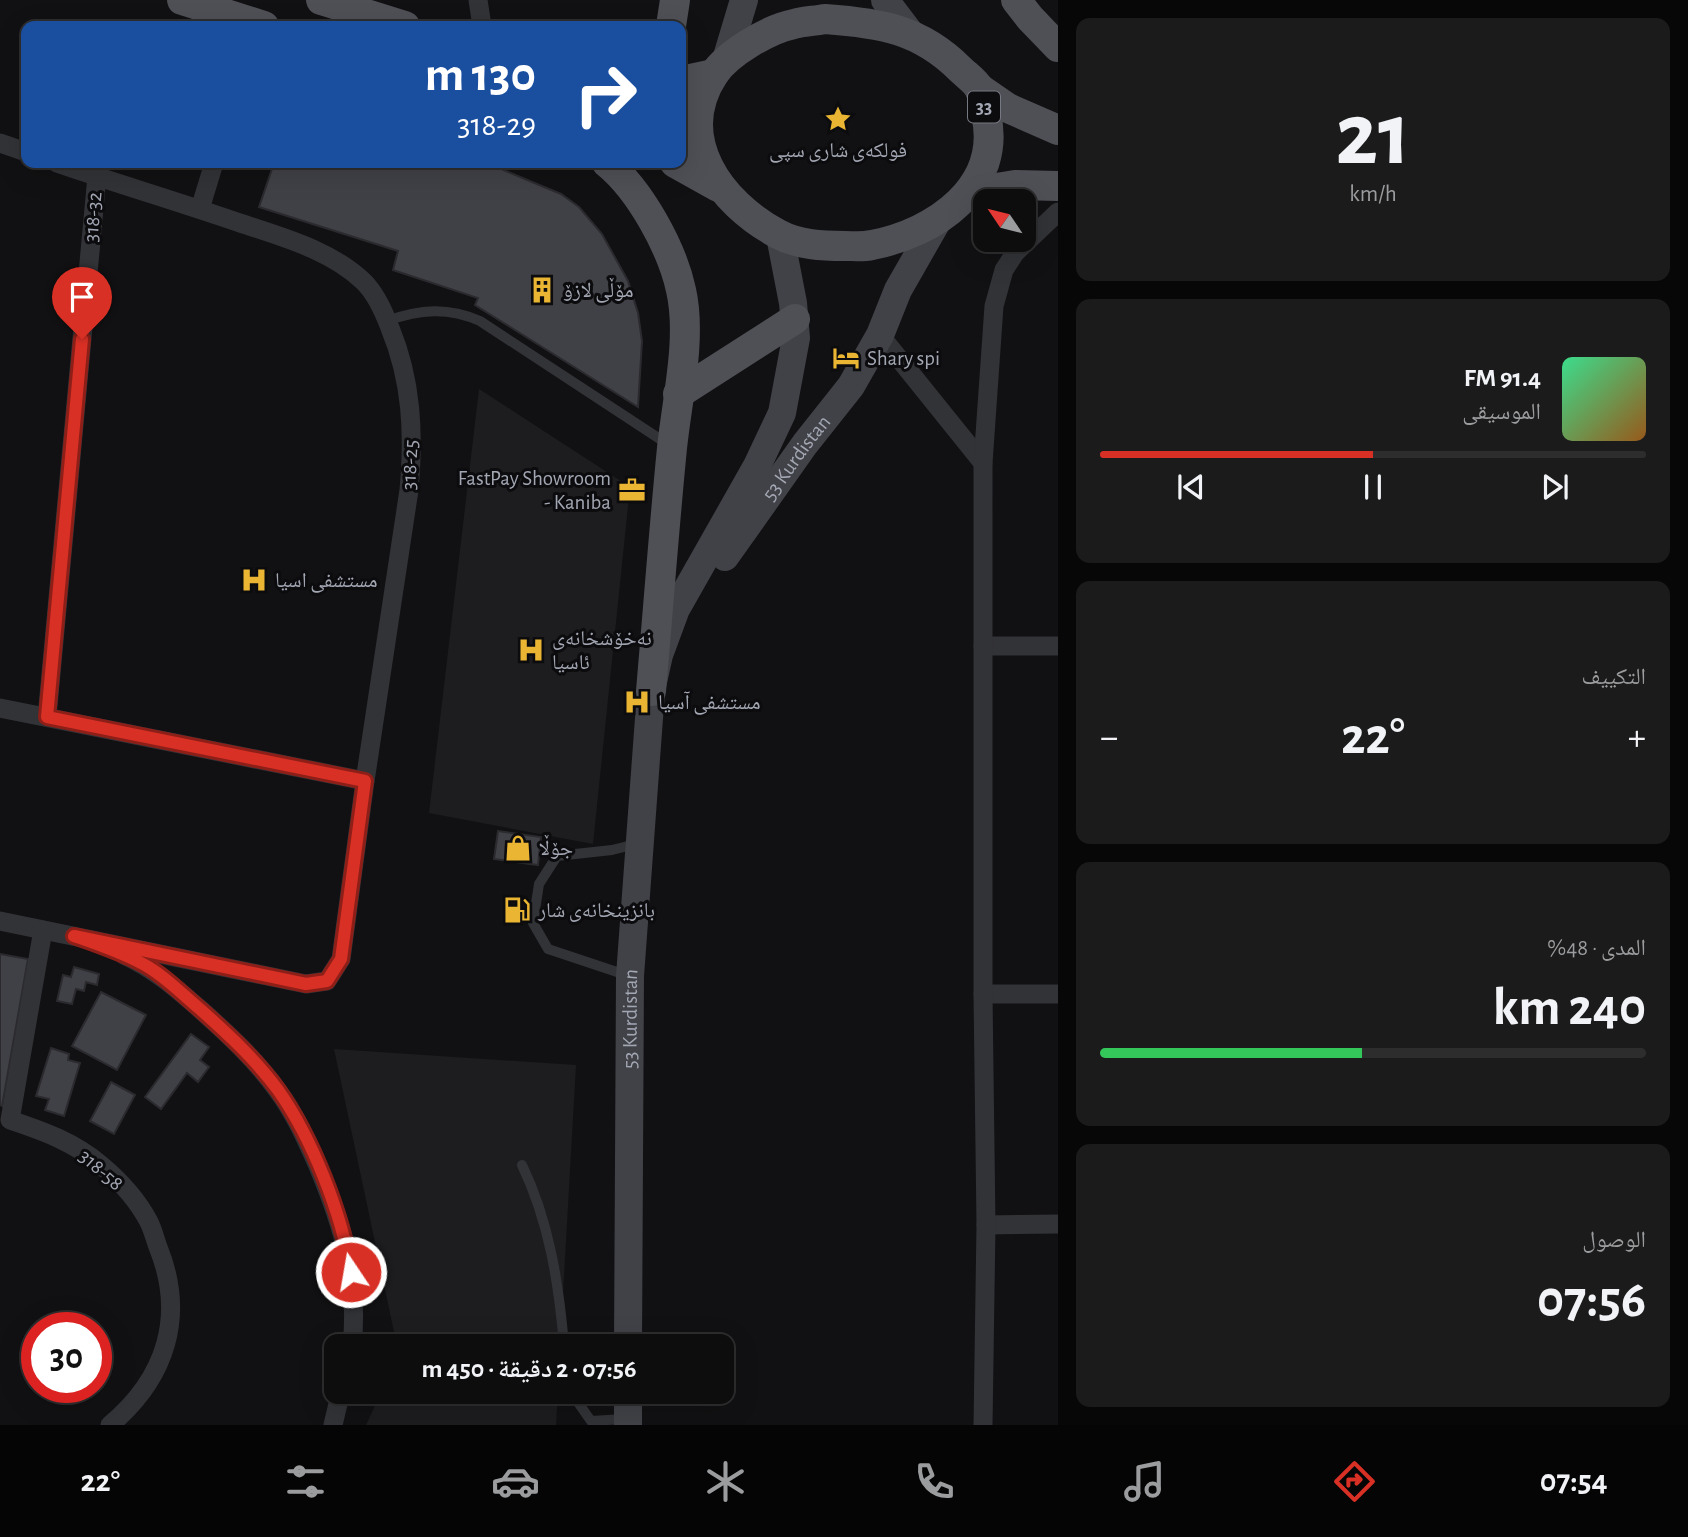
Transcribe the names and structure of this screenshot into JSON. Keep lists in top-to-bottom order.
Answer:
{
  "streets": {
    "main road": ["33", "53 Kurdistan"],
    "street": ["318-32", "318-25", "318-58"]
  },
  "crossings": [
    ["33", "53 Kurdistan"],
    ["318-32", "318-25"]
  ],
  "places": {
    "place": ["فولکەی شاری سپی"],
    "building": ["مۆڵی لازۆ"],
    "hotel": ["Shary spi"],
    "office": ["FastPay Showroom - Kaniba"],
    "hospital": ["مستشفى اسيا", "نه‌خۆشخانه‌ى ئاسیا", "مستشفى آسيا"],
    "shop": ["جۆڵا"],
    "fuel station": ["بانزینخانەی شار"]
  },
  "north": "top left",
  "page": {
    "tile": [
      ["21", "km/h"],
      "التكييف",
      ["المدى · 48%", "240 km"],
      ["الوصول", "07:56"]
    ],
    "turn": ["130 m", "318-29"],
    "song": ["91.4 FM", "الموسيقى"],
    "heat": ["−", "22°", "+"],
    "limit": "30",
    "trip": "07:56 · 2 دقيقة · 450 m",
    "tabs": ["07:54", "22°"]
  }
}
